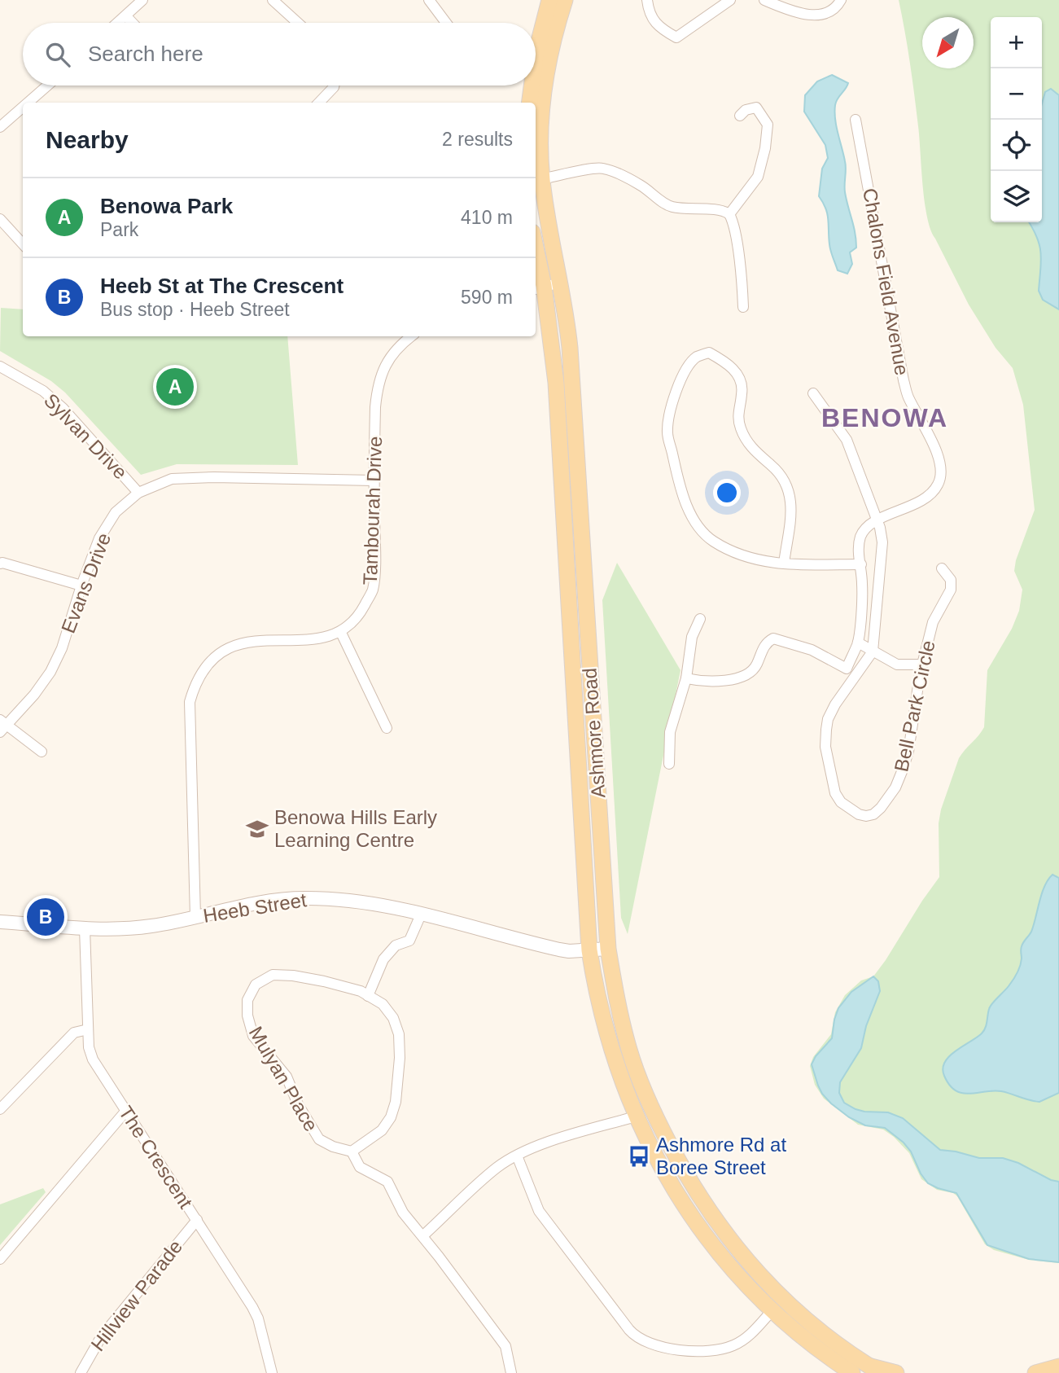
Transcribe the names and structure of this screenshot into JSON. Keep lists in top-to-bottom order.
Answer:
{
  "streets": {
    "main road": ["Ashmore Road"],
    "street": [
      "Chalons Field Avenue",
      "Sylvan Drive",
      "Tambourah Drive",
      "Evans Drive",
      "Bell Park Circle",
      "Heeb Street",
      "Mulyan Place",
      "The Crescent",
      "Hillview Parade"
    ]
  },
  "crossings": [
    ["Sylvan Drive", "Evans Drive"],
    ["Tambourah Drive", "Evans Drive"],
    ["Ashmore Road", "Heeb Street"],
    ["Heeb Street", "The Crescent"],
    ["The Crescent", "Hillview Parade"]
  ],
  "districts": ["BENOWA"],
  "places": {
    "school or university": ["Benowa Hills Early Learning Centre"],
    "bus stop": ["Ashmore Rd at Boree Street"]
  },
  "north": "bottom left",
  "page": {
    "map_buttons": ["+", "−"],
    "search": "Search here",
    "heading": ["Nearby", "2 results"],
    "list": [
      {
        "mark": "A",
        "name": "Benowa Park",
        "note": "Park",
        "value": "410 m"
      },
      {
        "mark": "B",
        "name": "Heeb St at The Crescent",
        "note": "Bus stop · Heeb Street",
        "value": "590 m"
      }
    ],
    "pins": ["A", "B"]
  }
}
